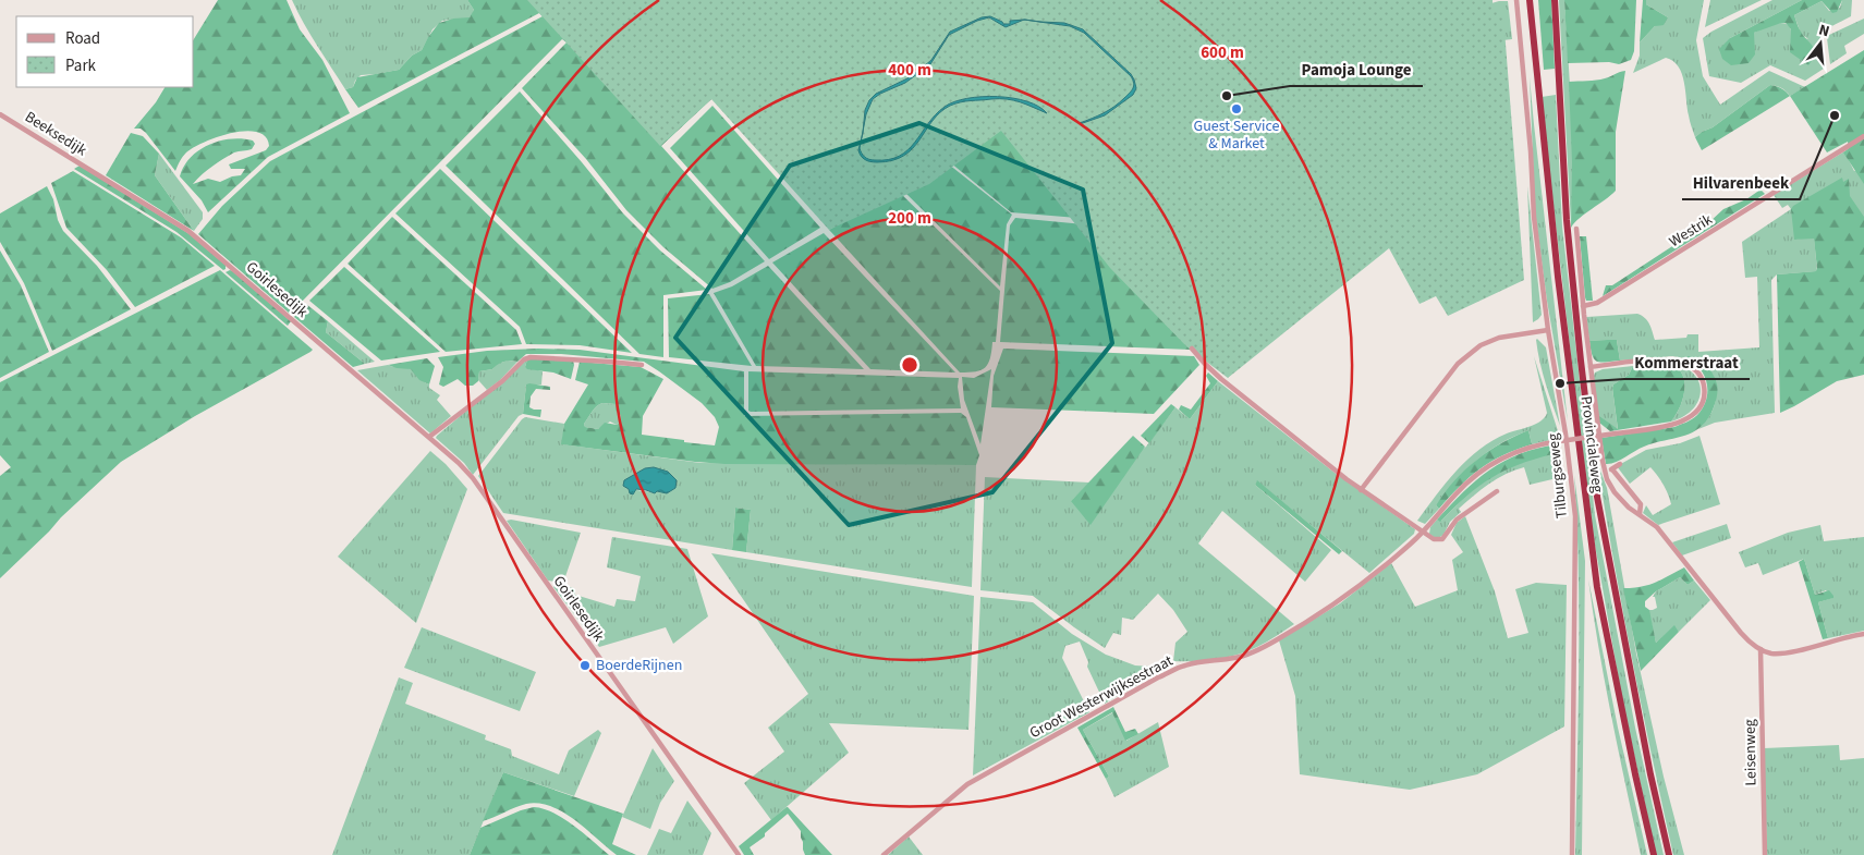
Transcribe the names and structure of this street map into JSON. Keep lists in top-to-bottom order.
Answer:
{
  "streets": {
    "highway": ["Provincialeweg"],
    "street": [
      "Beeksedijk",
      "Westrik",
      "Goirlesedijk",
      "Tilburgseweg",
      "Groot Westerwijksestraat",
      "Leisenweg"
    ]
  },
  "crossings": [
    ["Beeksedijk", "Goirlesedijk"]
  ],
  "places": [
    "Pamoja Lounge",
    "Guest Service & Market",
    "Hilvarenbeek",
    "Kommerstraat",
    "BoerdeRijnen"
  ],
  "legend": ["Road", "Park"],
  "north": "top",
  "rings": ["600 m", "400 m", "200 m"]
}
